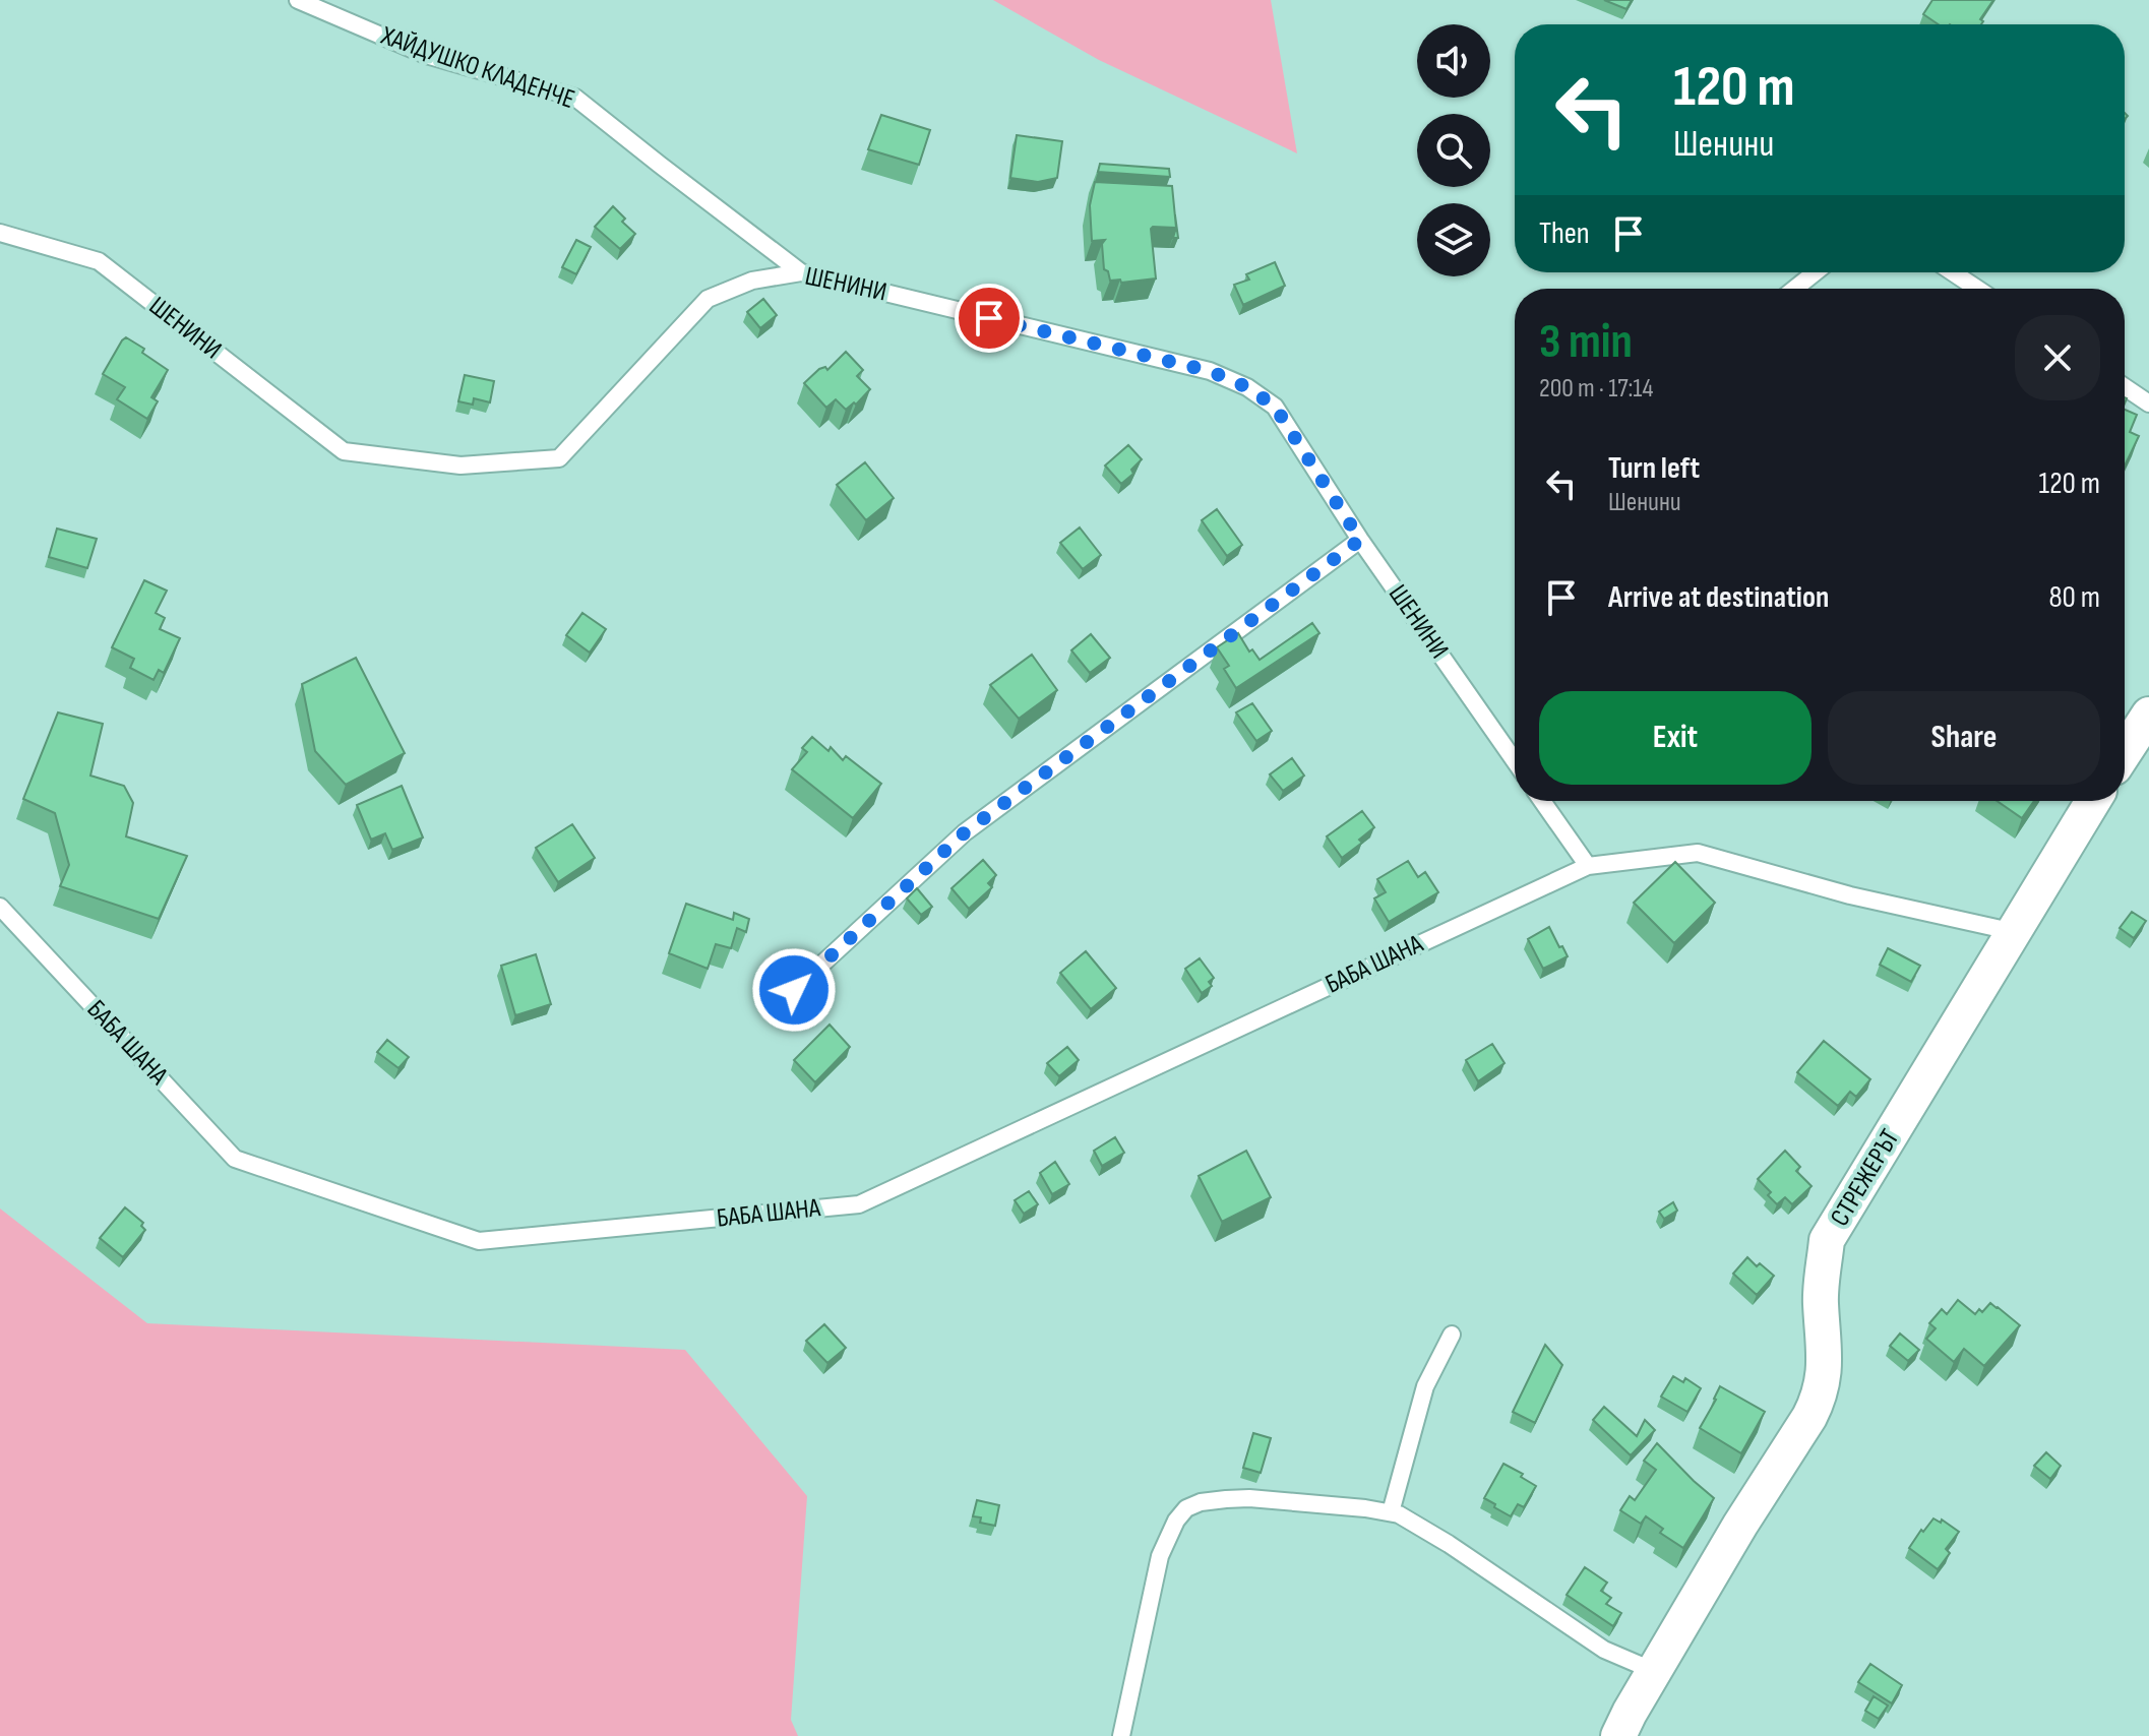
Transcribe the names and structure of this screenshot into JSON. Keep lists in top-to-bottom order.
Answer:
{
  "streets": {
    "street": ["СТРЕЖЕРЪТ"],
    "lane": ["ХАЙДУШКО КЛАДЕНЧЕ", "ШЕНИНИ", "БАБА ШАНА"]
  },
  "crossings": [
    ["ХАЙДУШКО КЛАДЕНЧЕ", "ШЕНИНИ"]
  ],
  "page": {
    "turn": ["120 m", "Шенини"],
    "then": "Then",
    "heading": ["3 min", "200 m · 17:14"],
    "list": [
      {
        "name": "Turn left",
        "note": "Шенини",
        "value": "120 m"
      },
      {
        "name": "Arrive at destination",
        "value": "80 m"
      }
    ],
    "buttons": ["Exit", "Share"]
  }
}
